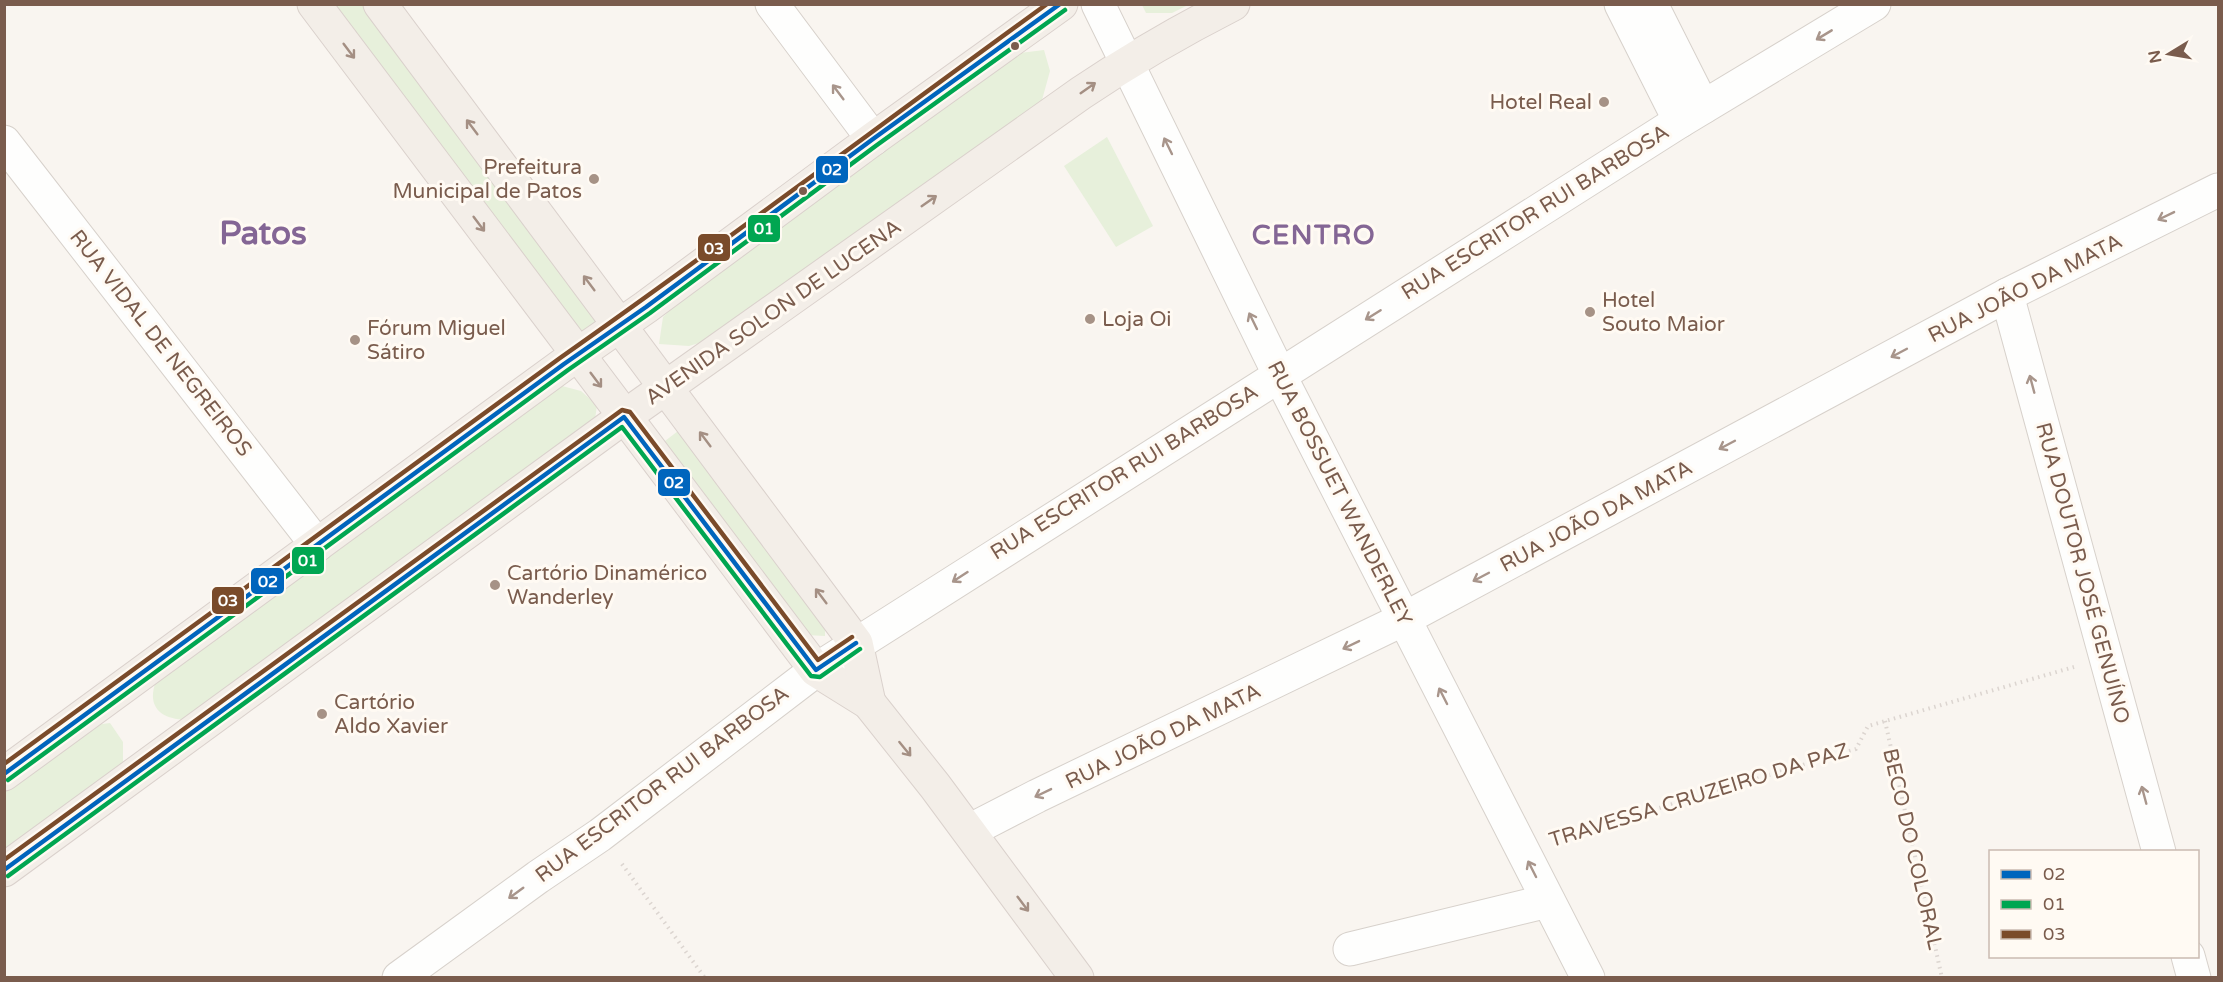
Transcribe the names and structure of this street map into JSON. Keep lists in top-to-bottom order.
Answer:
{
  "streets": {
    "main road": ["AVENIDA SOLON DE LUCENA"],
    "street": [
      "RUA ESCRITOR RUI BARBOSA",
      "RUA JOÃO DA MATA",
      "RUA VIDAL DE NEGREIROS",
      "RUA BOSSUET WANDERLEY",
      "RUA DOUTOR JOSÉ GENUÍNO"
    ],
    "path": ["TRAVESSA CRUZEIRO DA PAZ", "BECO DO COLORAL"]
  },
  "crossings": [
    ["RUA ESCRITOR RUI BARBOSA", "RUA BOSSUET WANDERLEY"],
    ["RUA JOÃO DA MATA", "RUA BOSSUET WANDERLEY"],
    ["RUA JOÃO DA MATA", "RUA DOUTOR JOSÉ GENUÍNO"],
    ["AVENIDA SOLON DE LUCENA", "RUA BOSSUET WANDERLEY"],
    ["RUA BOSSUET WANDERLEY", "TRAVESSA CRUZEIRO DA PAZ"],
    ["RUA DOUTOR JOSÉ GENUÍNO", "TRAVESSA CRUZEIRO DA PAZ"],
    ["TRAVESSA CRUZEIRO DA PAZ", "BECO DO COLORAL"]
  ],
  "one_way": [
    "RUA ESCRITOR RUI BARBOSA",
    "RUA JOÃO DA MATA",
    "RUA BOSSUET WANDERLEY",
    "RUA DOUTOR JOSÉ GENUÍNO"
  ],
  "districts": ["Patos", "CENTRO"],
  "places": [
    "Hotel Real",
    "Prefeitura Municipal de Patos",
    "Hotel Souto Maior",
    "Loja Oi",
    "Fórum Miguel Sátiro",
    "Cartório Dinamérico Wanderley",
    "Cartório Aldo Xavier"
  ],
  "lines": ["transit line 02", "transit line 03", "transit line 01"],
  "legend": ["02", "01", "03"],
  "north": "left"
}
